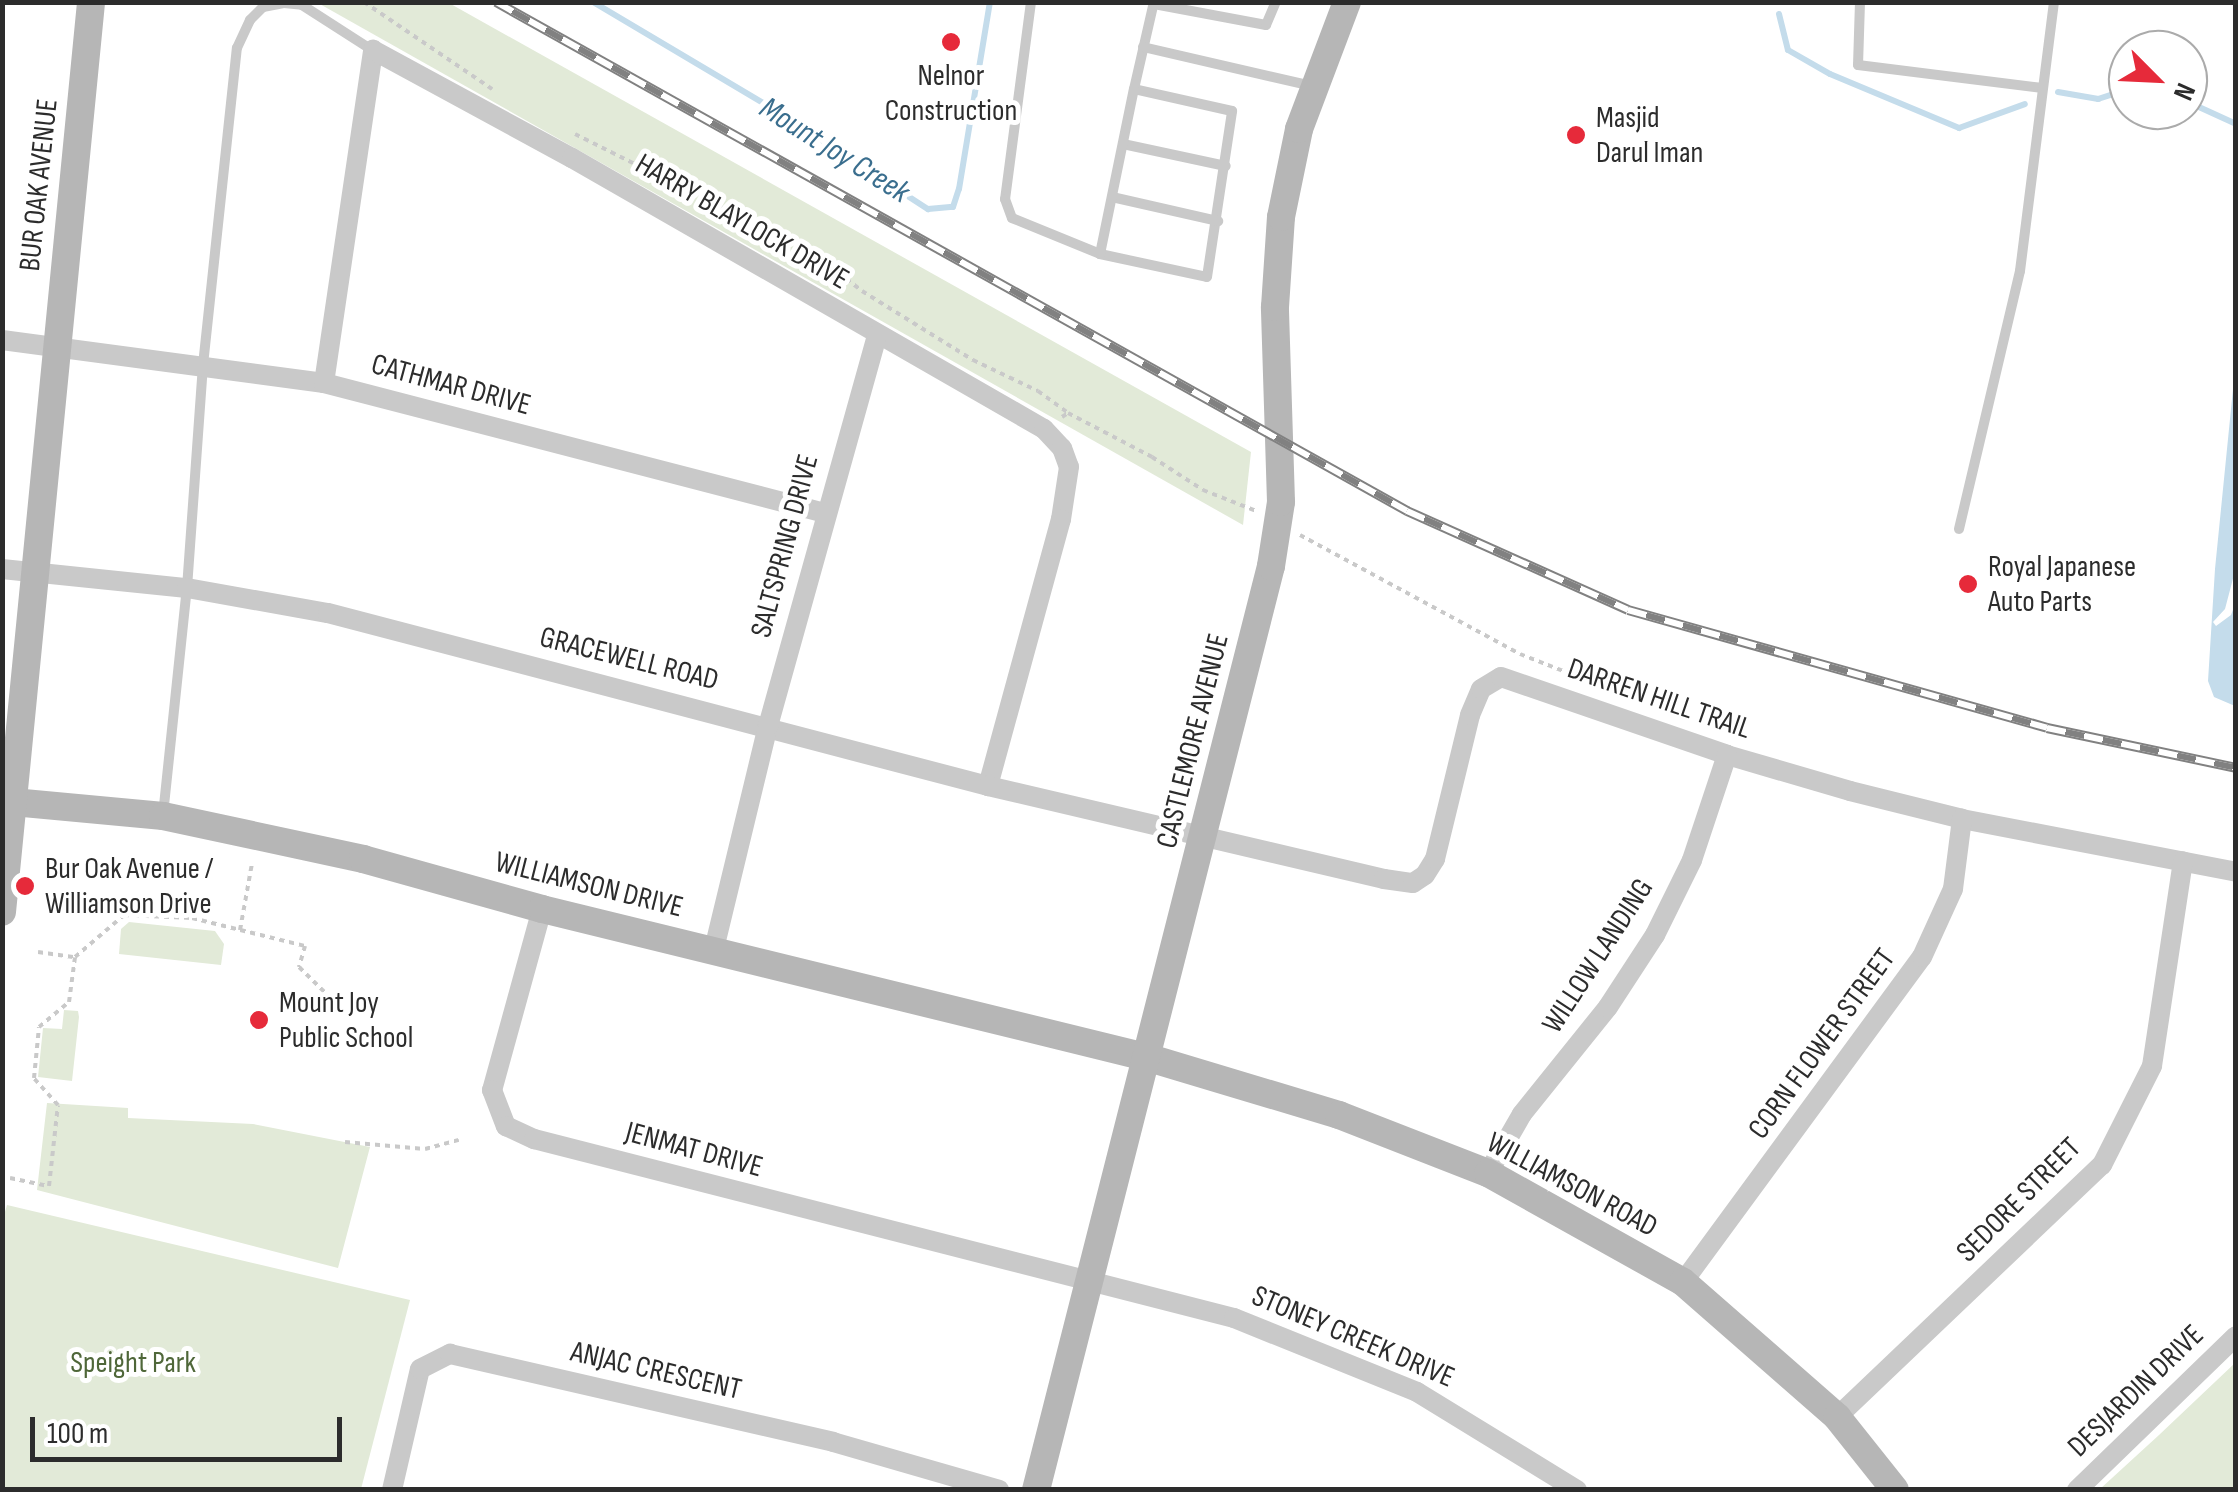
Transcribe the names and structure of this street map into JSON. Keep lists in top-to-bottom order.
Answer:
{
  "streets": {
    "street": [
      "BUR OAK AVENUE",
      "HARRY BLAYLOCK DRIVE",
      "CATHMAR DRIVE",
      "SALTSPRING DRIVE",
      "GRACEWELL ROAD",
      "DARREN HILL TRAIL",
      "CASTLEMORE AVENUE",
      "WILLIAMSON DRIVE",
      "WILLOW LANDING",
      "CORN FLOWER STREET",
      "JENMAT DRIVE",
      "WILLIAMSON ROAD",
      "SEDORE STREET",
      "STONEY CREEK DRIVE",
      "ANJAC CRESCENT",
      "DESJARDIN DRIVE"
    ]
  },
  "crossings": [
    ["BUR OAK AVENUE", "CATHMAR DRIVE"],
    ["BUR OAK AVENUE", "GRACEWELL ROAD"],
    ["BUR OAK AVENUE", "WILLIAMSON DRIVE"],
    ["HARRY BLAYLOCK DRIVE", "SALTSPRING DRIVE"],
    ["CATHMAR DRIVE", "SALTSPRING DRIVE"],
    ["SALTSPRING DRIVE", "GRACEWELL ROAD"],
    ["SALTSPRING DRIVE", "WILLIAMSON DRIVE"],
    ["GRACEWELL ROAD", "DARREN HILL TRAIL"],
    ["GRACEWELL ROAD", "CASTLEMORE AVENUE"],
    ["DARREN HILL TRAIL", "CASTLEMORE AVENUE"],
    ["DARREN HILL TRAIL", "WILLOW LANDING"],
    ["DARREN HILL TRAIL", "CORN FLOWER STREET"],
    ["DARREN HILL TRAIL", "SEDORE STREET"],
    ["CASTLEMORE AVENUE", "WILLIAMSON DRIVE"],
    ["CASTLEMORE AVENUE", "JENMAT DRIVE"],
    ["CASTLEMORE AVENUE", "WILLIAMSON ROAD"],
    ["CASTLEMORE AVENUE", "STONEY CREEK DRIVE"],
    ["WILLIAMSON DRIVE", "JENMAT DRIVE"],
    ["WILLIAMSON DRIVE", "WILLIAMSON ROAD"],
    ["WILLOW LANDING", "WILLIAMSON ROAD"],
    ["CORN FLOWER STREET", "WILLIAMSON ROAD"],
    ["JENMAT DRIVE", "STONEY CREEK DRIVE"],
    ["WILLIAMSON ROAD", "SEDORE STREET"]
  ],
  "water": ["Mount Joy Creek"],
  "parks": ["Speight Park"],
  "places": [
    "Nelnor Construction",
    "Masjid Darul Iman",
    "Royal Japanese Auto Parts",
    "Bur Oak Avenue / Williamson Drive",
    "Mount Joy Public School"
  ],
  "scale_bar": "100 m",
  "north": "bottom right"
}
